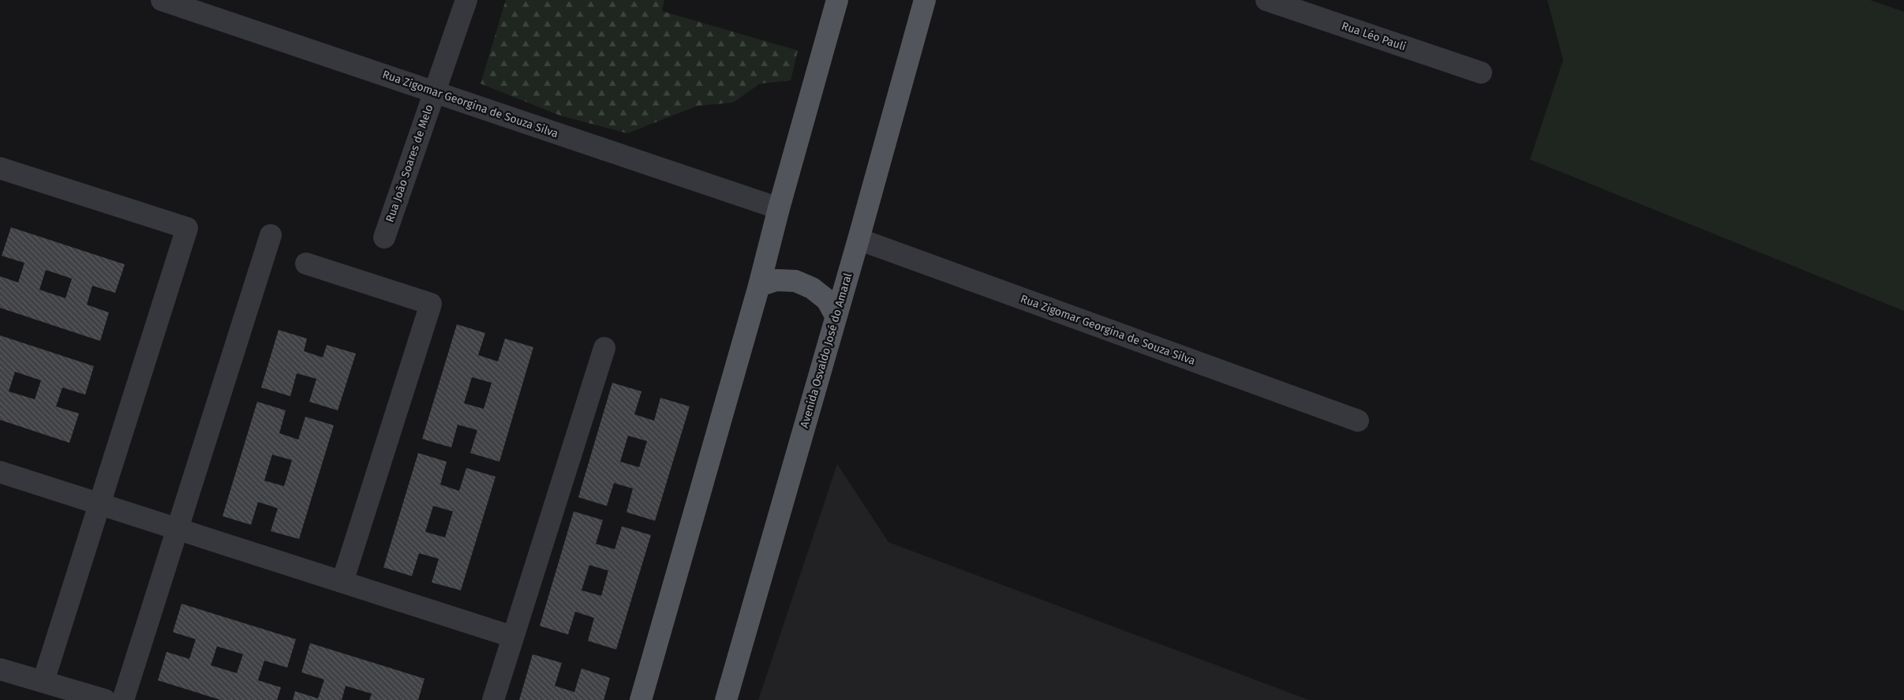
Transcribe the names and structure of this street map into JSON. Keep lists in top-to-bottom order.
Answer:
{
  "streets": {
    "main road": ["Avenida Osvaldo José do Amaral"],
    "street": ["Rua Léo Pauli", "Rua Zigomar Georgina de Souza Silva", "Rua João Soares de Melo"]
  },
  "crossings": [
    ["Rua Zigomar Georgina de Souza Silva", "Rua João Soares de Melo"],
    ["Rua Zigomar Georgina de Souza Silva", "Avenida Osvaldo José do Amaral"]
  ]
}
